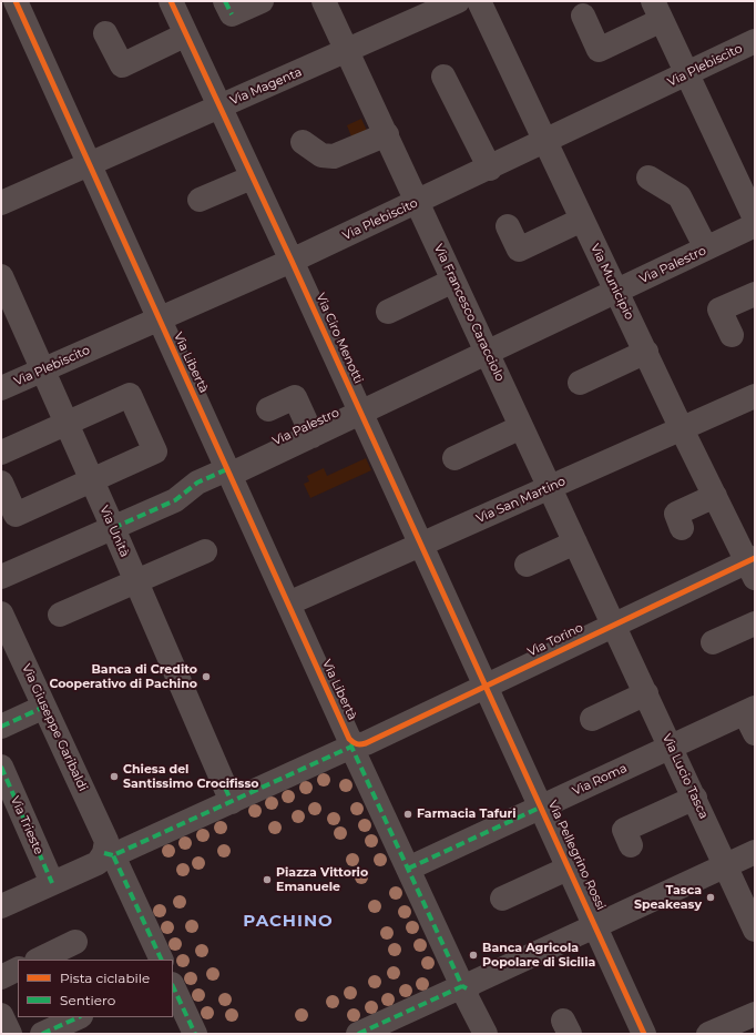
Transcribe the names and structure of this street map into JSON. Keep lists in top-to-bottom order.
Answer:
{
  "streets": {
    "street": [
      "Via Plebiscito",
      "Via Magenta",
      "Via Palestro",
      "Via Municipio",
      "Via Francesco Caracciolo",
      "Via Ciro Menotti",
      "Via Libertà",
      "Via San Martino",
      "Via Unità",
      "Via Torino",
      "Via Giuseppe Garibaldi",
      "Via Lucio Tasca",
      "Via Roma",
      "Via Trieste",
      "Via Pellegrino Rossi"
    ]
  },
  "crossings": [
    ["Via Plebiscito", "Via Municipio"],
    ["Via Plebiscito", "Via Francesco Caracciolo"],
    ["Via Plebiscito", "Via Ciro Menotti"],
    ["Via Plebiscito", "Via Libertà"],
    ["Via Plebiscito", "Via Unità"],
    ["Via Magenta", "Via Francesco Caracciolo"],
    ["Via Magenta", "Via Ciro Menotti"],
    ["Via Magenta", "Via Libertà"],
    ["Via Palestro", "Via Municipio"],
    ["Via Palestro", "Via Francesco Caracciolo"],
    ["Via Palestro", "Via Ciro Menotti"],
    ["Via Palestro", "Via Libertà"],
    ["Via Palestro", "Via Unità"],
    ["Via Municipio", "Via San Martino"],
    ["Via Municipio", "Via Torino"],
    ["Via Francesco Caracciolo", "Via San Martino"],
    ["Via Francesco Caracciolo", "Via Torino"],
    ["Via Francesco Caracciolo", "Via Lucio Tasca"],
    ["Via Ciro Menotti", "Via San Martino"],
    ["Via Ciro Menotti", "Via Torino"],
    ["Via Ciro Menotti", "Via Pellegrino Rossi"],
    ["Via Libertà", "Via San Martino"],
    ["Via Libertà", "Via Torino"],
    ["Via Libertà", "Via Roma"],
    ["Via Unità", "Via Torino"],
    ["Via Torino", "Via Giuseppe Garibaldi"],
    ["Via Torino", "Via Lucio Tasca"],
    ["Via Torino", "Via Trieste"],
    ["Via Torino", "Via Pellegrino Rossi"],
    ["Via Lucio Tasca", "Via Roma"],
    ["Via Roma", "Via Pellegrino Rossi"]
  ],
  "districts": ["PACHINO"],
  "places": [
    "Banca di Credito Cooperativo di Pachino",
    "Chiesa del Santissimo Crocifisso",
    "Farmacia Tafuri",
    "Piazza Vittorio Emanuele",
    "Tasca Speakeasy",
    "Banca Agricola Popolare di Sicilia"
  ],
  "legend": ["Pista ciclabile", "Sentiero"]
}
